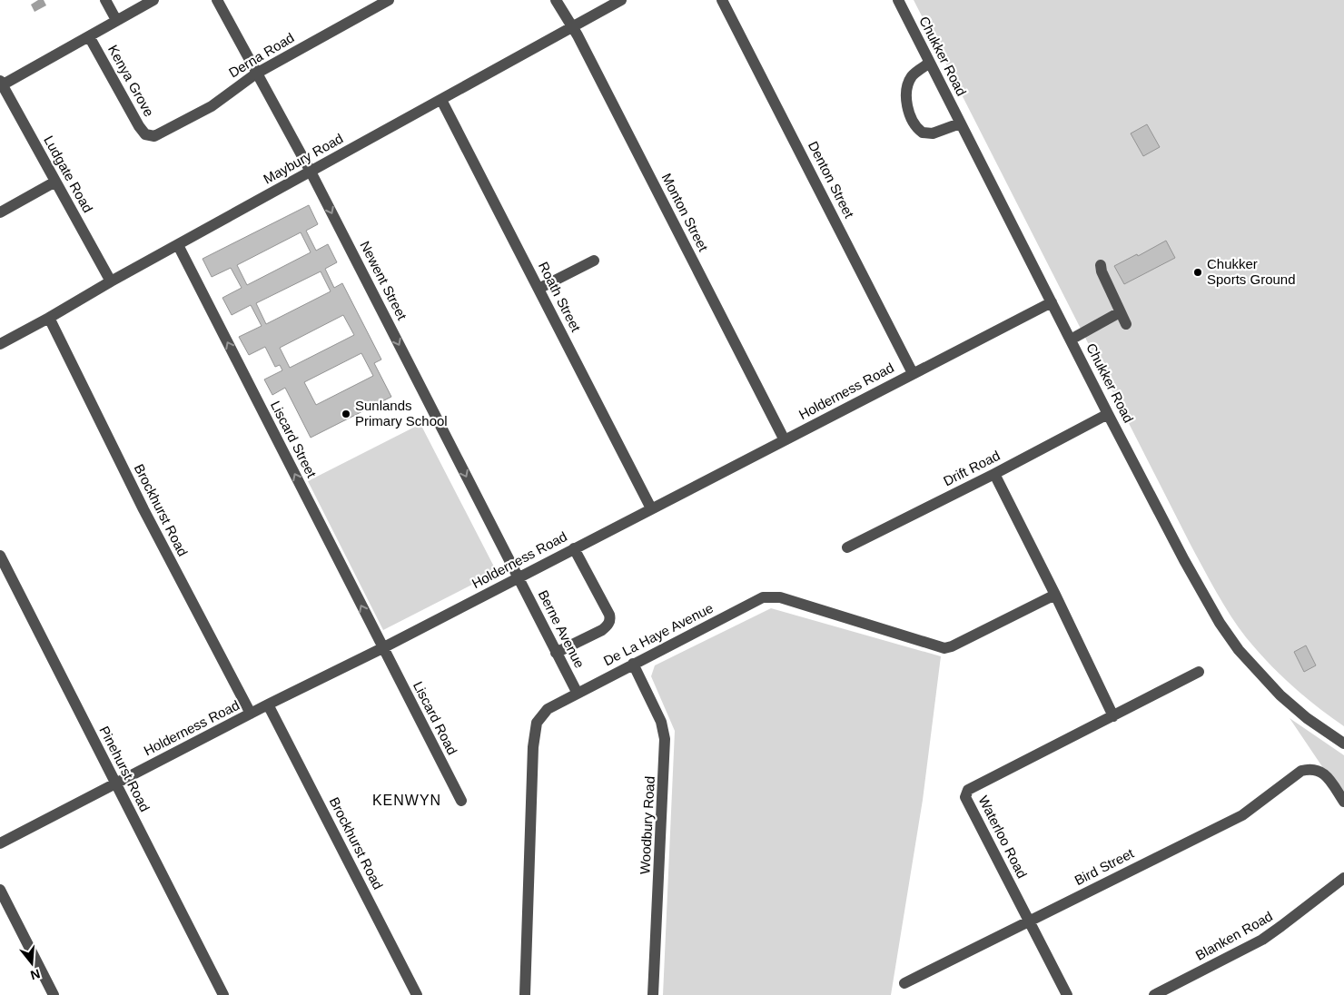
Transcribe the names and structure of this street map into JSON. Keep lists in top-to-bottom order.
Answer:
{
  "streets": {
    "street": [
      "Derna Road",
      "Chukker Road",
      "Kenya Grove",
      "Maybury Road",
      "Ludgate Road",
      "Denton Street",
      "Monton Street",
      "Newent Street",
      "Roath Street",
      "Holderness Road",
      "Liscard Street",
      "Drift Road",
      "Brockhurst Road",
      "Berne Avenue",
      "De La Haye Avenue",
      "Liscard Road",
      "Pinehurst Road",
      "Woodbury Road",
      "Waterloo Road",
      "Bird Street",
      "Blanken Road"
    ]
  },
  "crossings": [
    ["Derna Road", "Kenya Grove"],
    ["Derna Road", "Newent Street"],
    ["Chukker Road", "Holderness Road"],
    ["Chukker Road", "Drift Road"],
    ["Maybury Road", "Ludgate Road"],
    ["Maybury Road", "Monton Street"],
    ["Maybury Road", "Newent Street"],
    ["Maybury Road", "Roath Street"],
    ["Maybury Road", "Liscard Street"],
    ["Maybury Road", "Brockhurst Road"],
    ["Denton Street", "Holderness Road"],
    ["Monton Street", "Holderness Road"],
    ["Newent Street", "Holderness Road"],
    ["Newent Street", "Berne Avenue"],
    ["Roath Street", "Holderness Road"],
    ["Holderness Road", "Liscard Street"],
    ["Holderness Road", "Brockhurst Road"],
    ["Holderness Road", "Berne Avenue"],
    ["Holderness Road", "Liscard Road"],
    ["Holderness Road", "Pinehurst Road"],
    ["Liscard Street", "Liscard Road"],
    ["Berne Avenue", "De La Haye Avenue"],
    ["De La Haye Avenue", "Woodbury Road"],
    ["Waterloo Road", "Bird Street"]
  ],
  "one_way": ["Newent Street", "Liscard Street"],
  "districts": ["KENWYN"],
  "places": ["Chukker Sports Ground", "Sunlands Primary School"],
  "north": "bottom"
}
